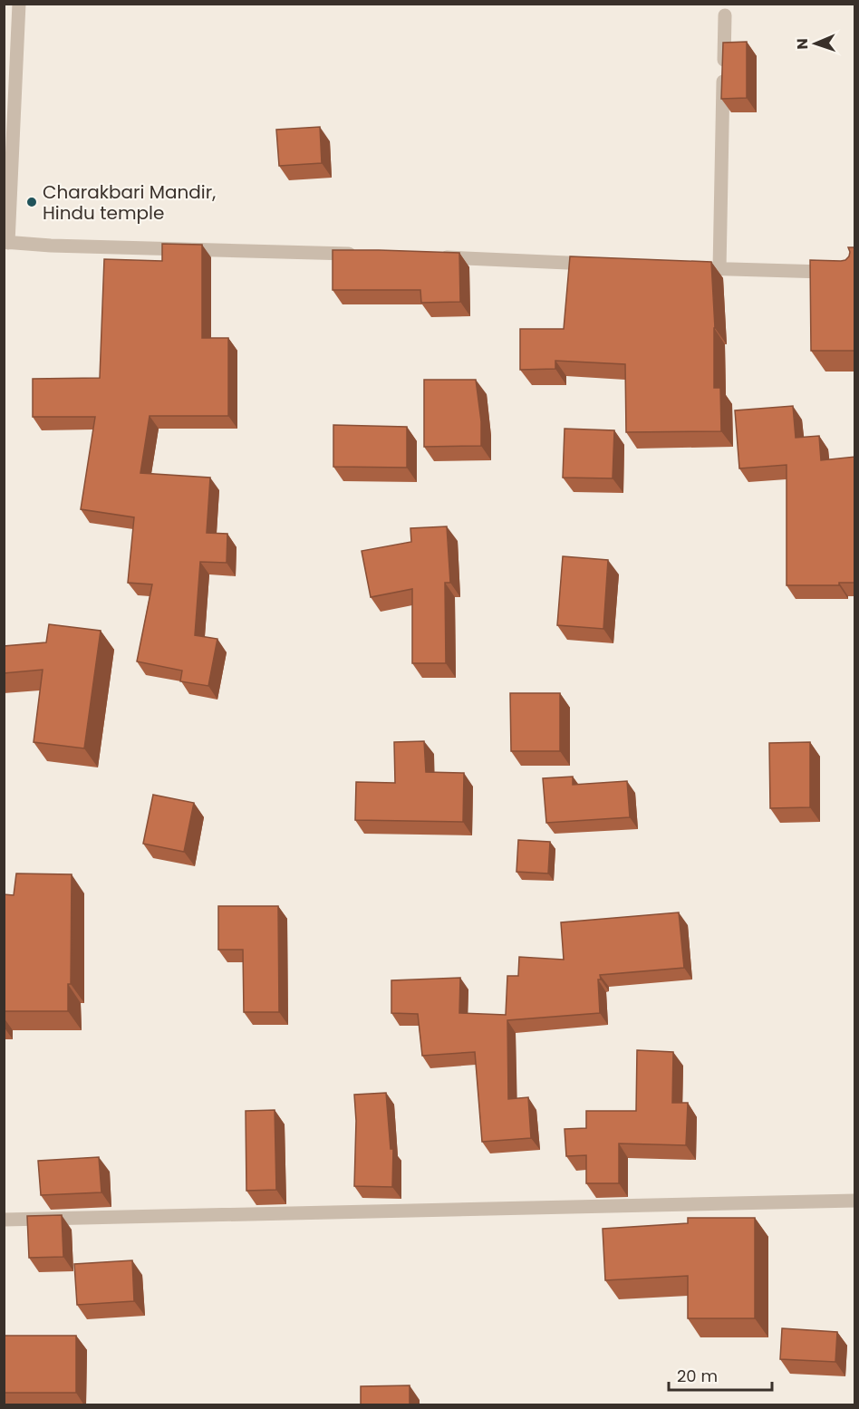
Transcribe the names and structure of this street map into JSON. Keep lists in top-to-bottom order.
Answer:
{
  "places": ["Charakbari Mandir, Hindu temple"],
  "scale_bar": "20 m",
  "north": "left"
}
